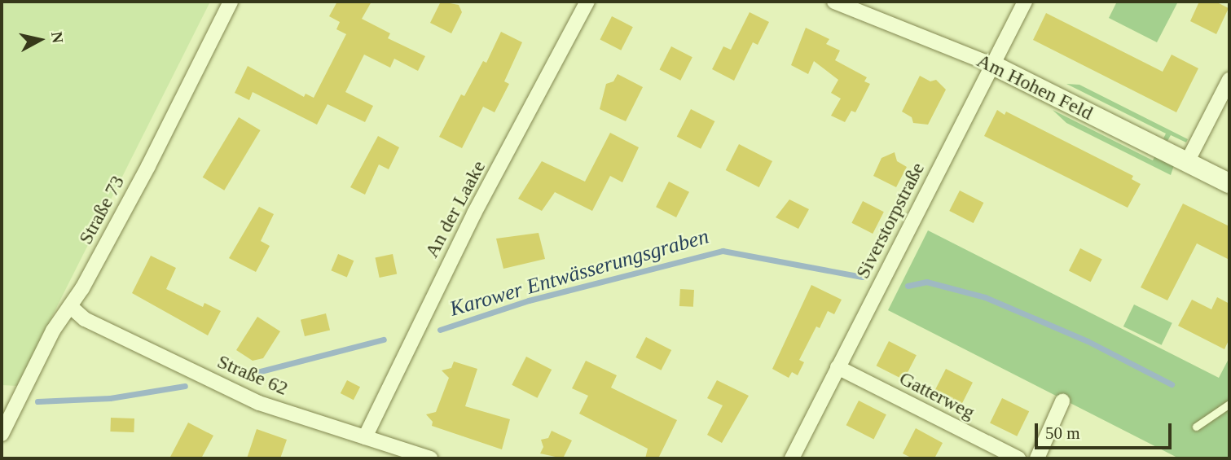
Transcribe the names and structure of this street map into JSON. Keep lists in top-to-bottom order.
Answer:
{
  "streets": {
    "street": [
      "Am Hohen Feld",
      "An der Laake",
      "Straße 73",
      "Siverstorpstraße",
      "Straße 62",
      "Gatterweg"
    ]
  },
  "crossings": [
    ["Am Hohen Feld", "Siverstorpstraße"],
    ["An der Laake", "Straße 62"],
    ["Straße 73", "Straße 62"],
    ["Siverstorpstraße", "Gatterweg"]
  ],
  "water": ["Karower Entwässerungsgraben"],
  "scale_bar": "50 m",
  "north": "right"
}
